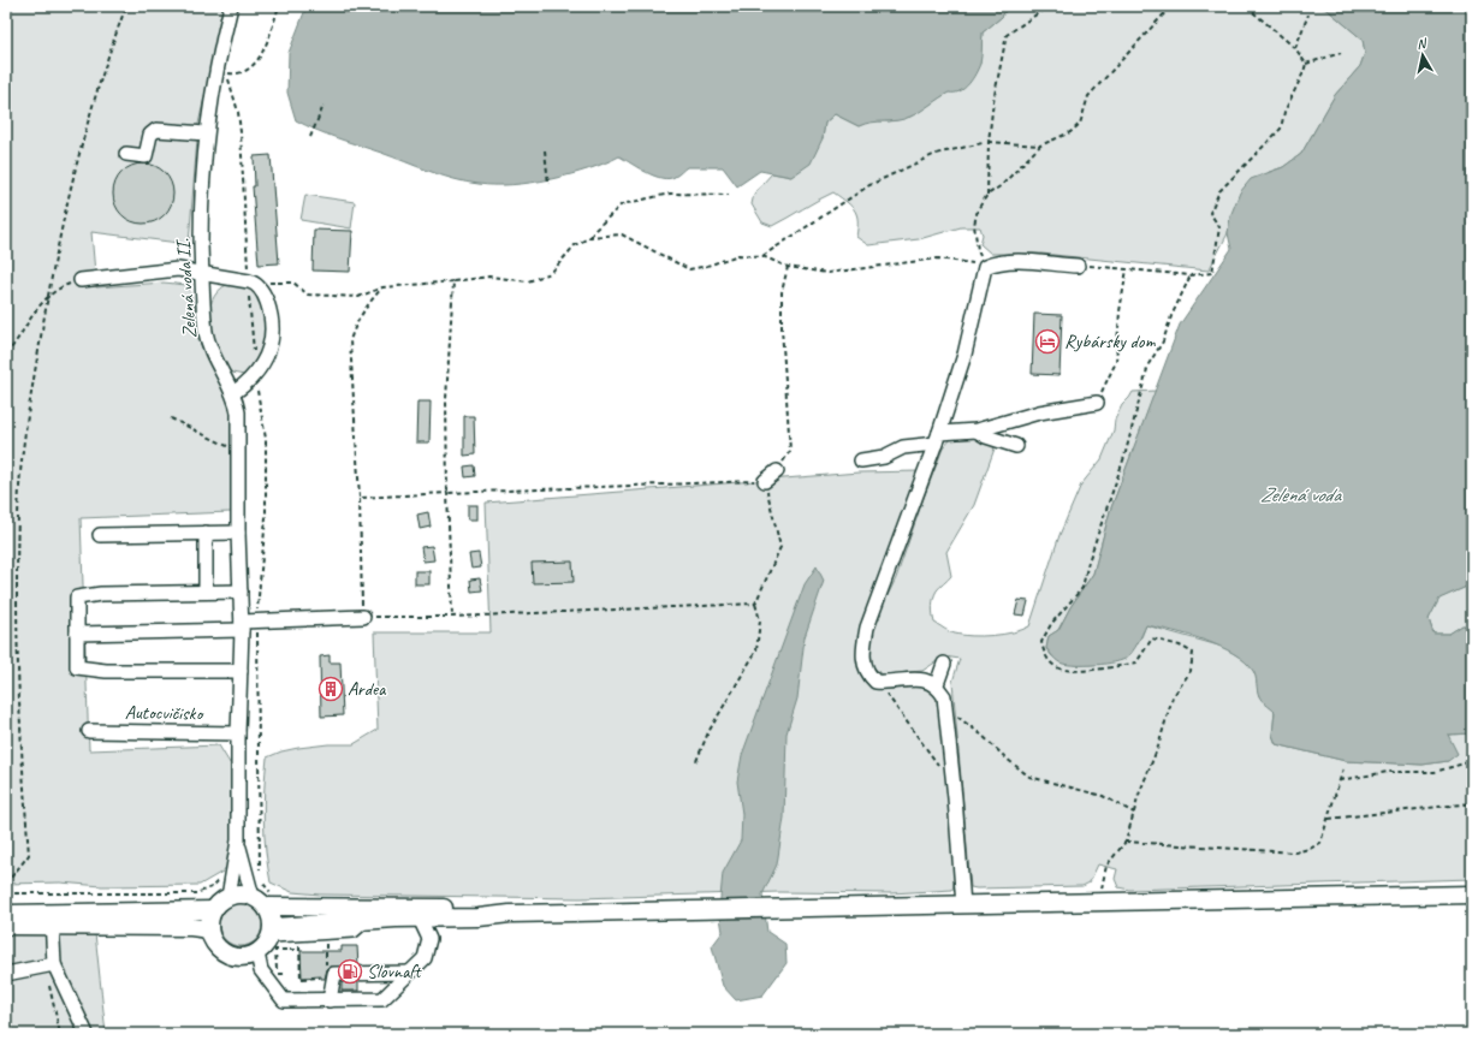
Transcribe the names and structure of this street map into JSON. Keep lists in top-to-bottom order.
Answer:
{
  "streets": {
    "lane": ["Zelená voda II.", "Autocvičisko"]
  },
  "crossings": [
    ["Zelená voda II.", "Autocvičisko"]
  ],
  "water": ["Zelená voda"],
  "places": {
    "hotel": ["Rybársky dom"],
    "building": ["Ardea"],
    "fuel station": ["Slovnaft"]
  },
  "north": "top"
}
